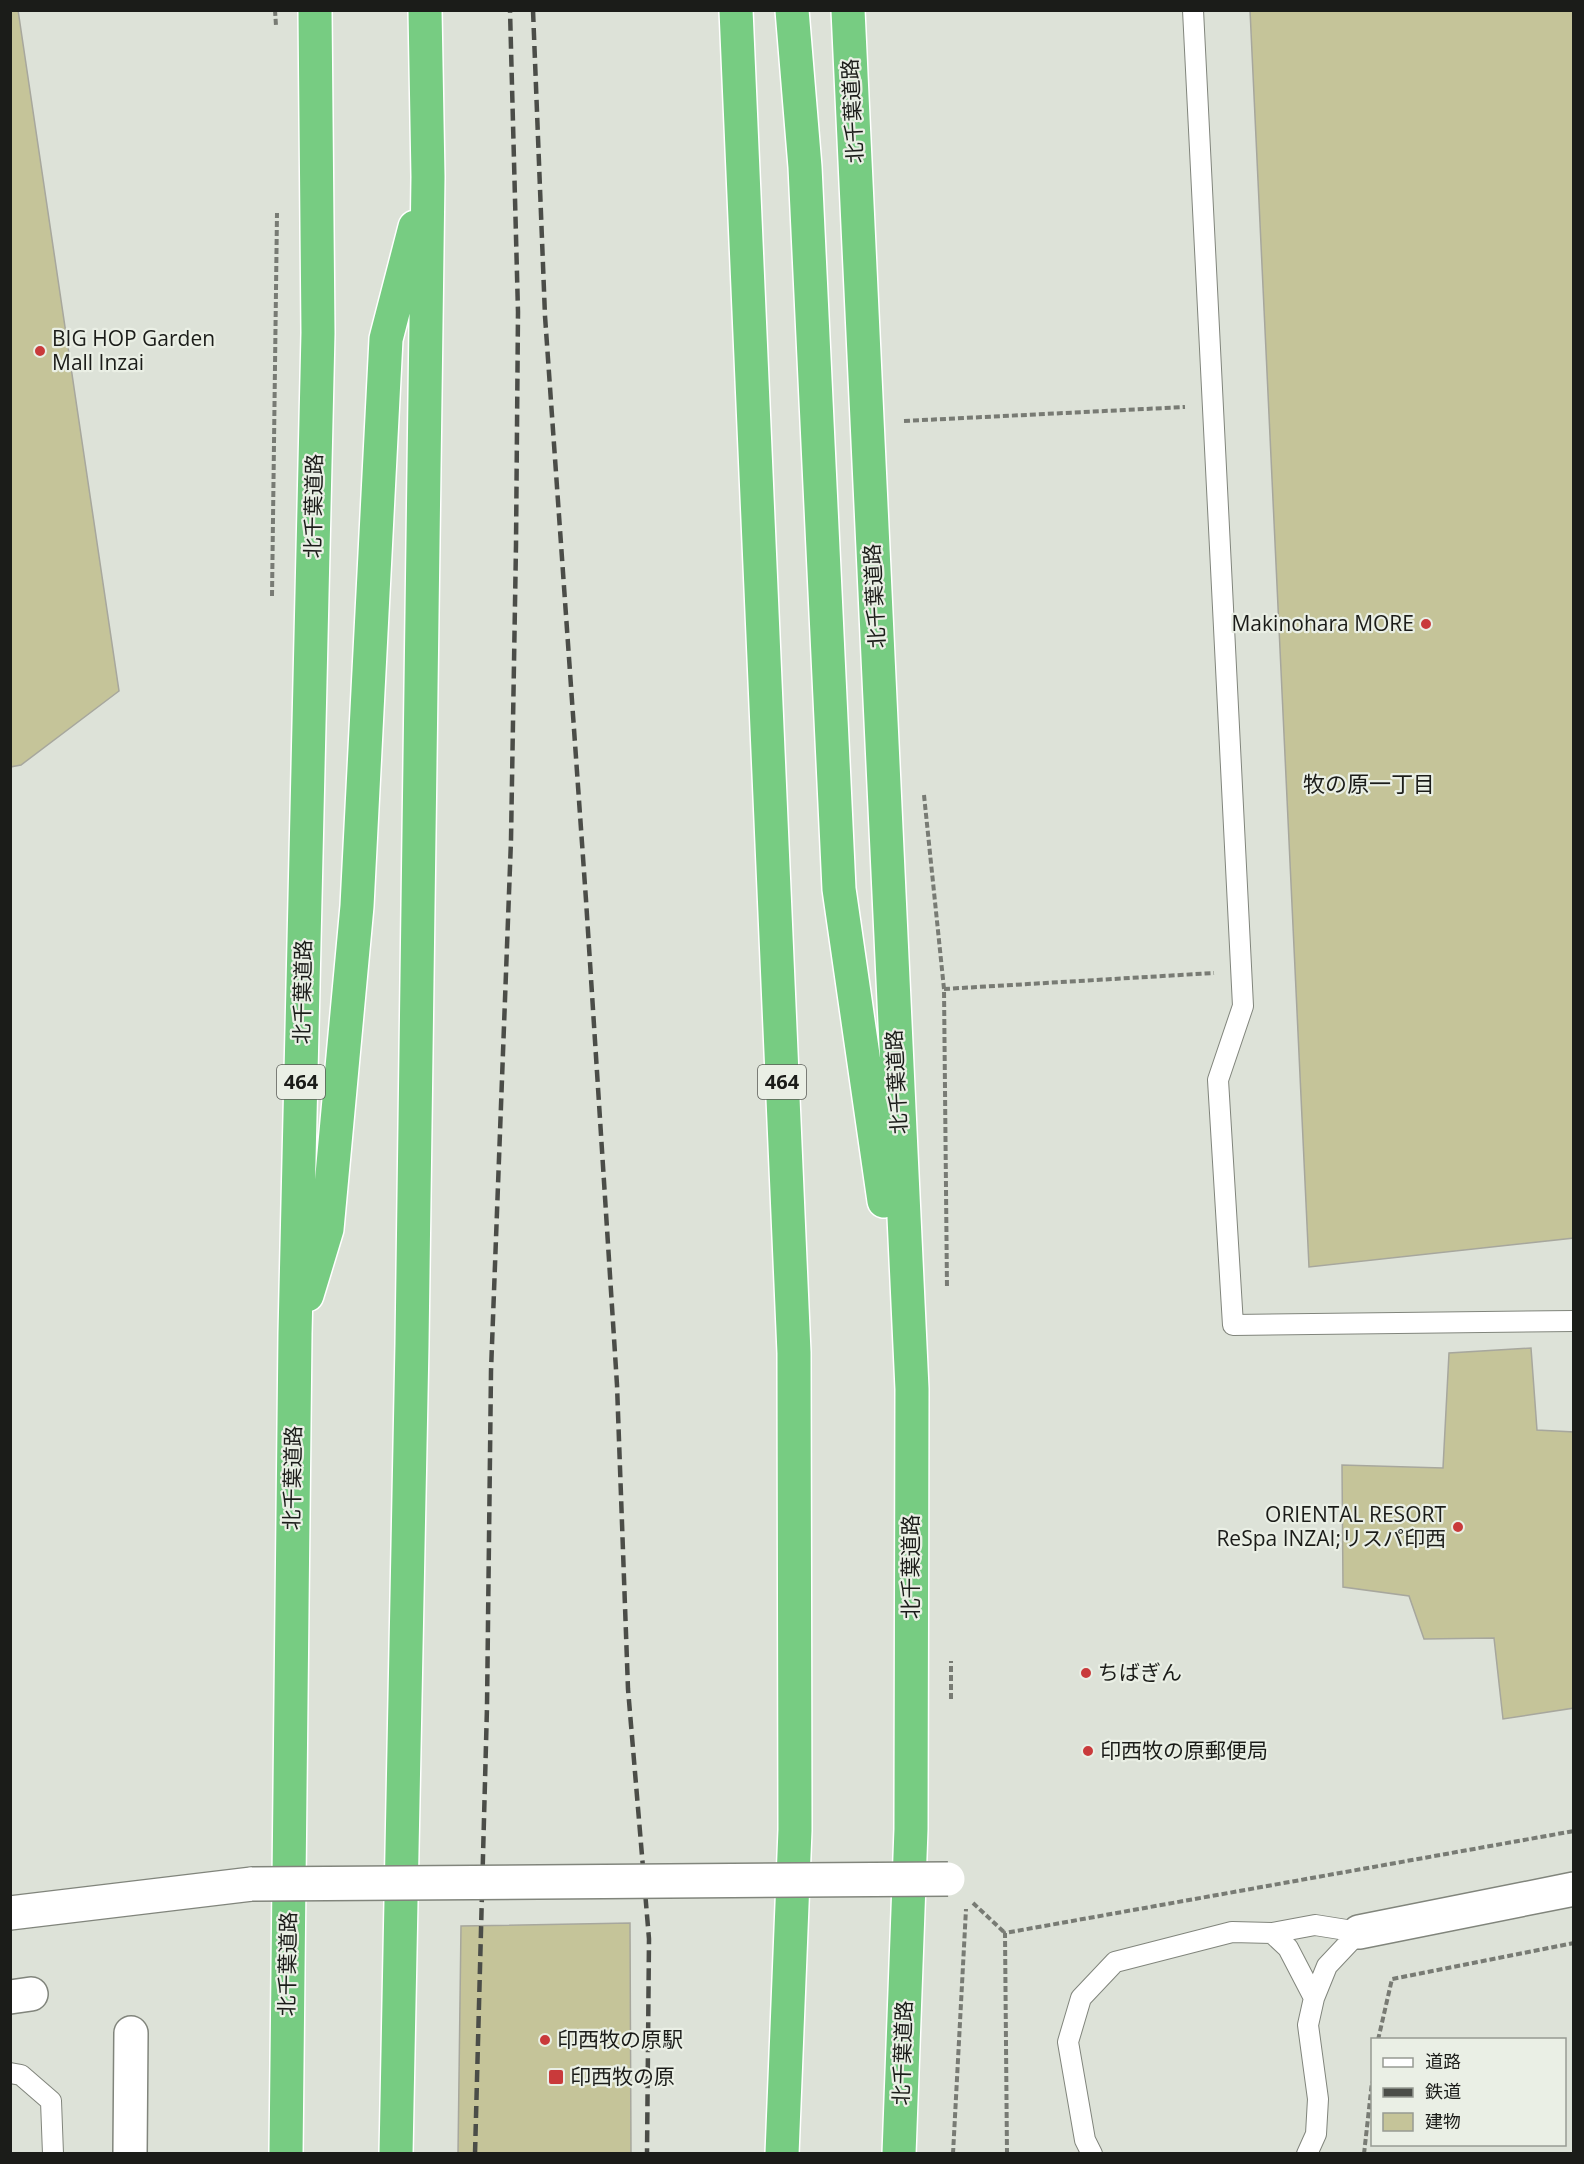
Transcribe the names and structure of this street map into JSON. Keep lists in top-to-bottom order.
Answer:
{
  "streets": {
    "highway": ["北千葉道路", "464"]
  },
  "districts": ["牧の原一丁目"],
  "places": {
    "other": [
      "BIG HOP Garden Mall Inzai",
      "Makinohara MORE",
      "ORIENTAL RESORT ReSpa INZAI;リスパ印西",
      "ちばぎん",
      "印西牧の原郵便局",
      "印西牧の原駅"
    ],
    "transit": ["印西牧の原"]
  },
  "legend": ["道路", "鉄道", "建物"]
}
